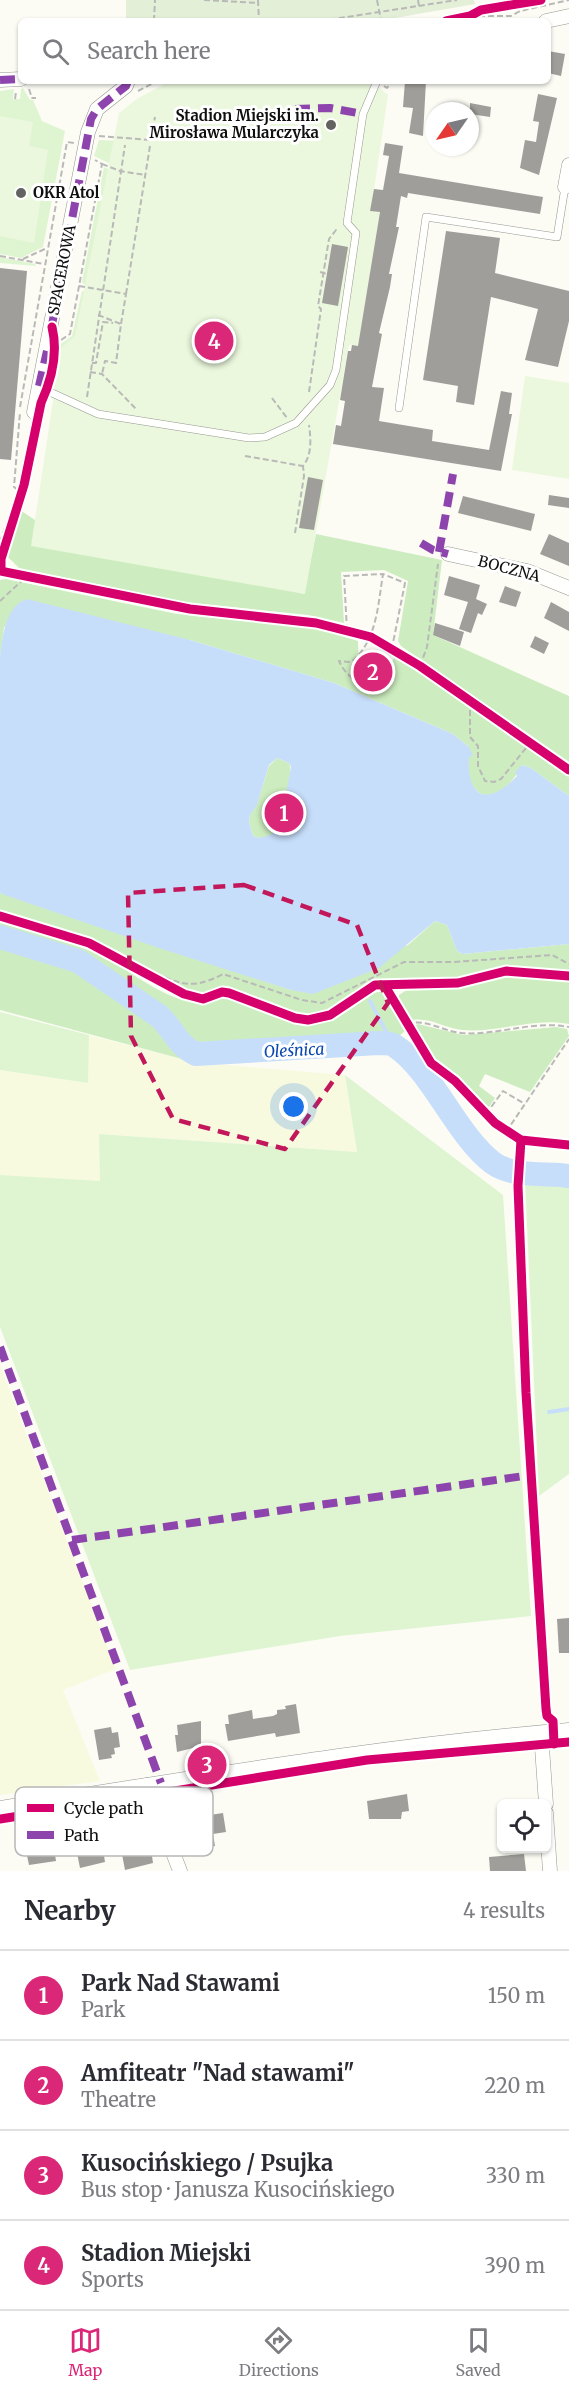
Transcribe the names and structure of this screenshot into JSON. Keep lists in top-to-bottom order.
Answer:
{
  "streets": {
    "street": ["SPACEROWA", "BOCZNA"]
  },
  "water": ["Oleśnica"],
  "places": ["Stadion Miejski im. Mirosława Mularczyka", "OKR Atol"],
  "legend": ["Cycle path", "Path"],
  "north": "bottom left",
  "page": {
    "search": "Search here",
    "pins": [
      "4",
      "2",
      "1",
      "3"
    ],
    "heading": ["Nearby", "4 results"],
    "list": [
      {
        "mark": "1",
        "name": "Park Nad Stawami",
        "note": "Park",
        "value": "150 m"
      },
      {
        "mark": "2",
        "name": "Amfiteatr \"Nad stawami\"",
        "note": "Theatre",
        "value": "220 m"
      },
      {
        "mark": "3",
        "name": "Kusocińskiego / Psujka",
        "note": "Bus stop · Janusza Kusocińskiego",
        "value": "330 m"
      },
      {
        "mark": "4",
        "name": "Stadion Miejski",
        "note": "Sports",
        "value": "390 m"
      }
    ],
    "nav": ["Map", "Directions", "Saved"]
  }
}
